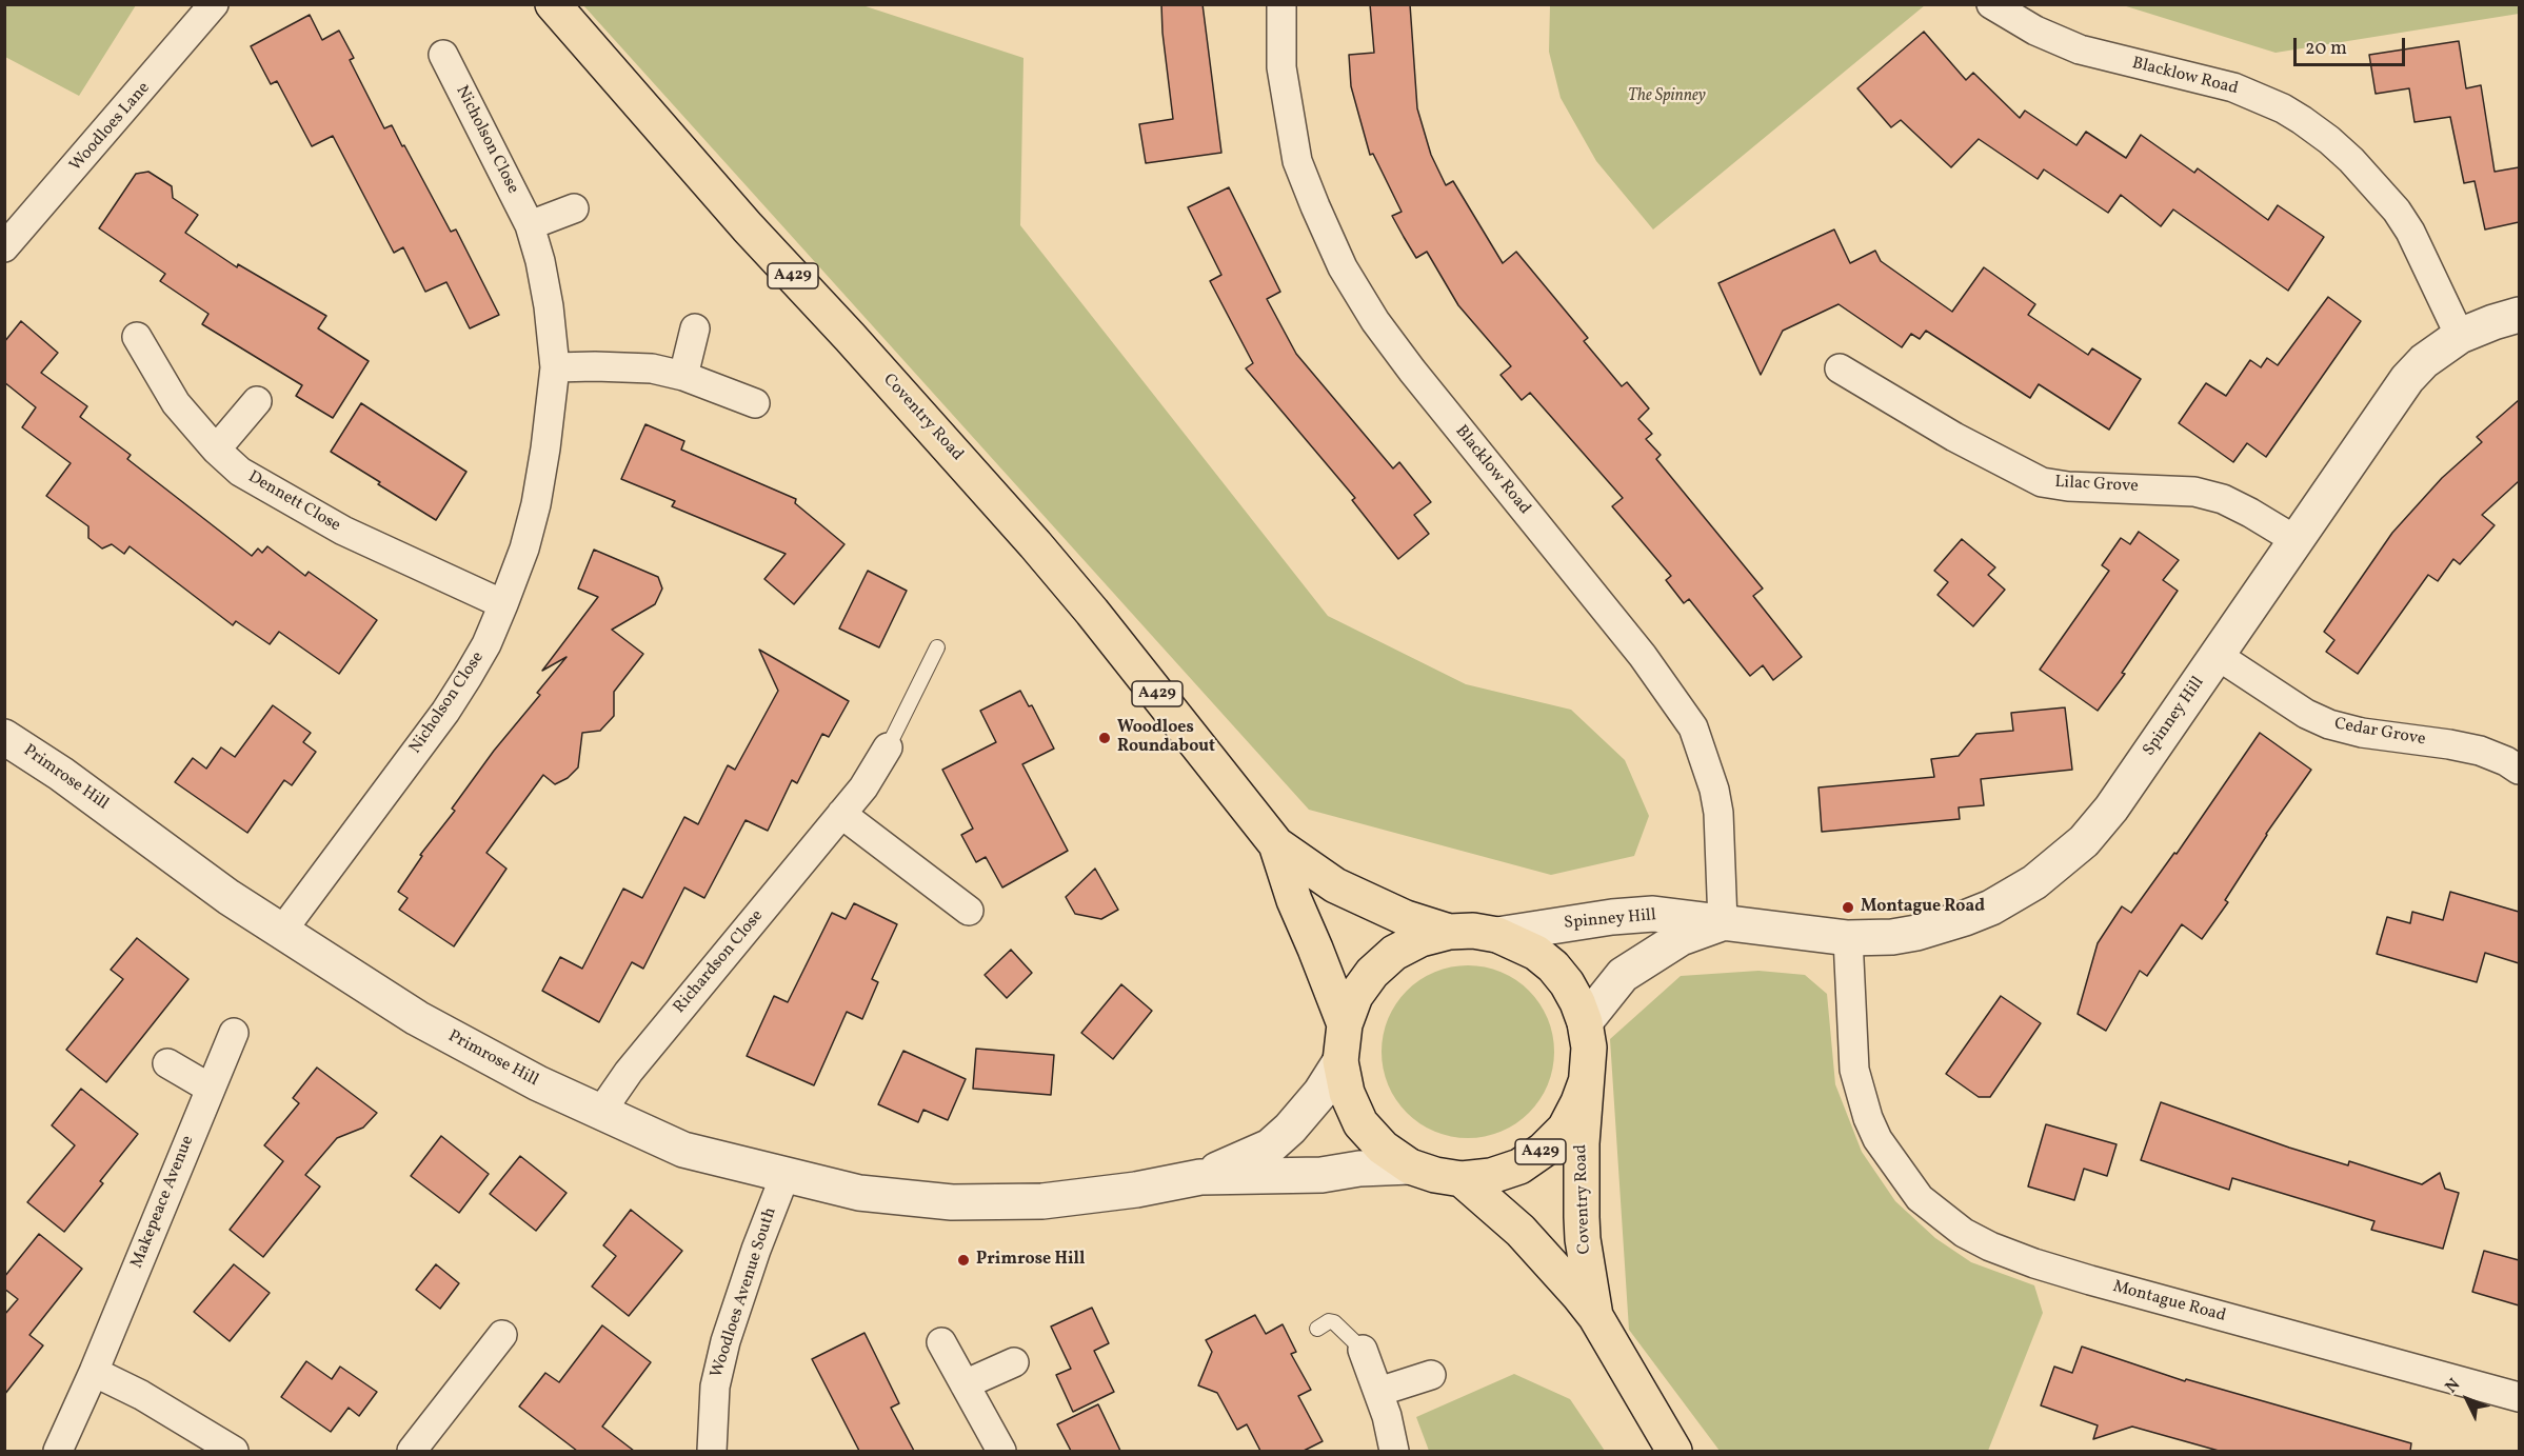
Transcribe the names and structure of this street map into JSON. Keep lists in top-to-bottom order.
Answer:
{
  "streets": {
    "main road": ["A429", "Coventry Road"],
    "street": [
      "Blacklow Road",
      "Woodloes Lane",
      "Nicholson Close",
      "Lilac Grove",
      "Dennett Close",
      "Spinney Hill",
      "Cedar Grove",
      "Primrose Hill",
      "Richardson Close",
      "Makepeace Avenue",
      "Woodloes Avenue South",
      "Montague Road"
    ]
  },
  "crossings": [
    ["Blacklow Road", "Spinney Hill"],
    ["Nicholson Close", "Dennett Close"],
    ["Nicholson Close", "Primrose Hill"],
    ["Coventry Road", "Spinney Hill"],
    ["Coventry Road", "Primrose Hill"],
    ["Lilac Grove", "Spinney Hill"],
    ["Spinney Hill", "Cedar Grove"],
    ["Spinney Hill", "Montague Road"],
    ["Primrose Hill", "Richardson Close"],
    ["Primrose Hill", "Woodloes Avenue South"]
  ],
  "parks": ["The Spinney"],
  "places": ["Woodloes Roundabout", "Montague Road", "Primrose Hill"],
  "scale_bar": "20 m",
  "north": "top left"
}
